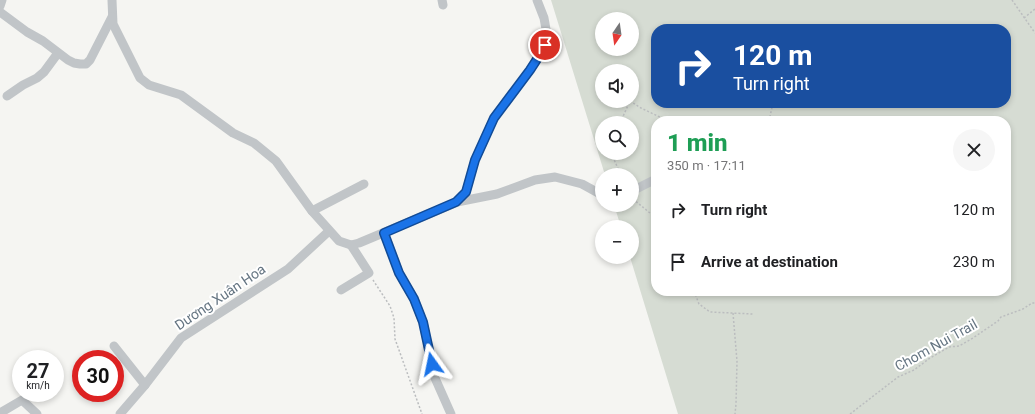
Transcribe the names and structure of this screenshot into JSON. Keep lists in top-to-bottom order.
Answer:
{
  "streets": {
    "street": ["Dương Xuân Hoa"],
    "path": ["Chom Nui Trail"]
  },
  "north": "bottom",
  "page": {
    "map_buttons": ["+", "−"],
    "turn": ["120 m", "Turn right"],
    "heading": ["1 min", "350 m · 17:11"],
    "list": [
      {
        "name": "Turn right",
        "value": "120 m"
      },
      {
        "name": "Arrive at destination",
        "value": "230 m"
      }
    ],
    "speed": "27 km/h",
    "limit": "30"
  }
}
